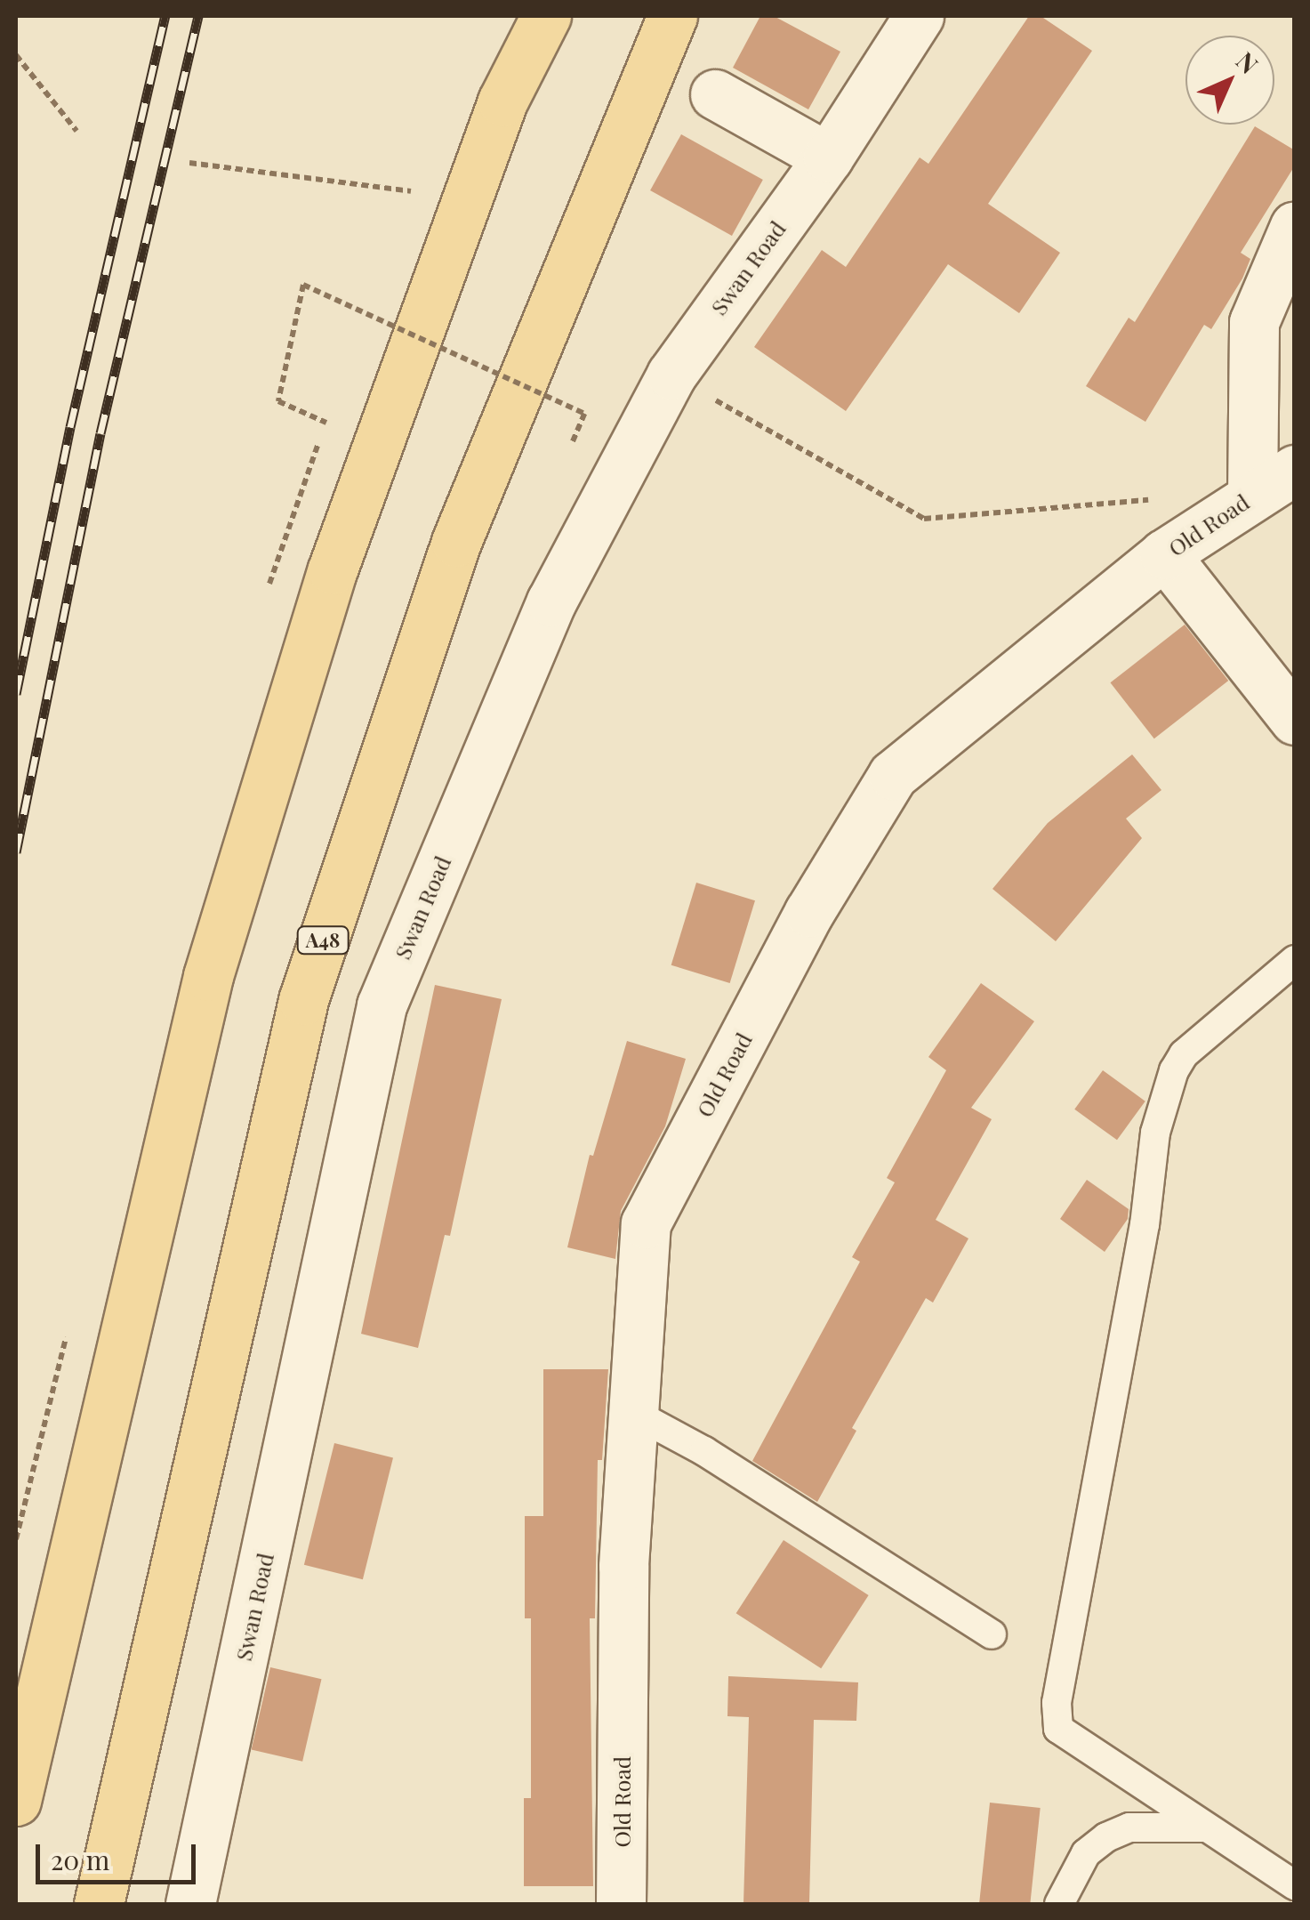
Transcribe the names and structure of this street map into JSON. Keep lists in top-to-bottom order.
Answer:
{
  "streets": {
    "main road": ["A48"],
    "street": ["Swan Road", "Old Road"]
  },
  "scale_bar": "20 m",
  "north": "top right"
}
